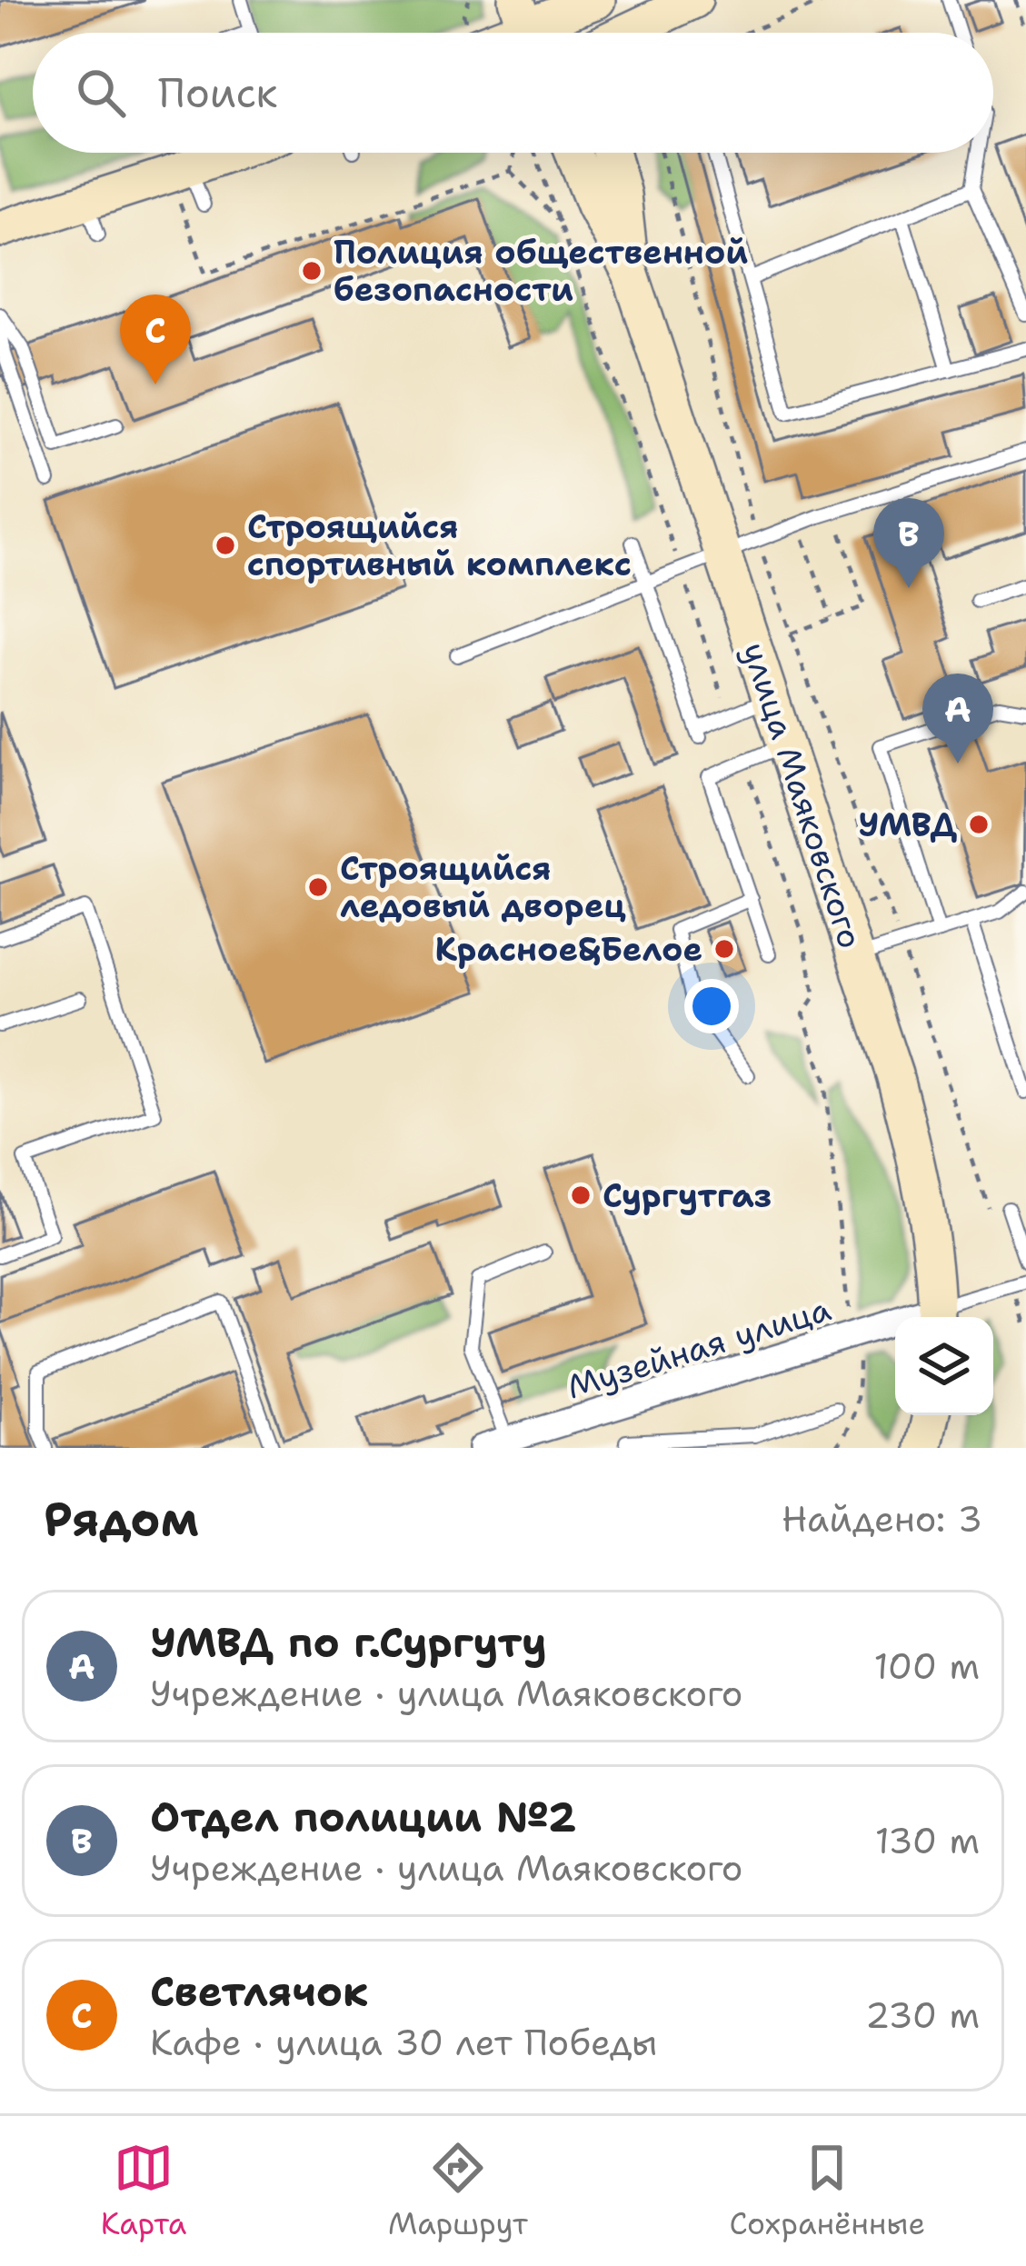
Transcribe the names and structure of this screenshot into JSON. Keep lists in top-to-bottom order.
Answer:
{
  "streets": {
    "main road": ["улица Маяковского"],
    "street": ["Музейная улица"]
  },
  "places": [
    "Полиция общественной безопасности",
    "Строящийся спортивный комплекс",
    "УМВД",
    "Строящийся ледовый дворец",
    "Красное&Белое",
    "Сургутгаз"
  ],
  "page": {
    "search": "Поиск",
    "pins": ["C", "B", "A"],
    "heading": ["Рядом", "Найдено: 3"],
    "list": [
      {
        "mark": "A",
        "name": "УМВД по г.Сургуту",
        "note": "Учреждение · улица Маяковского",
        "value": "100 m"
      },
      {
        "mark": "B",
        "name": "Отдел полиции №2",
        "note": "Учреждение · улица Маяковского",
        "value": "130 m"
      },
      {
        "mark": "C",
        "name": "Светлячок",
        "note": "Кафе · улица 30 лет Победы",
        "value": "230 m"
      }
    ],
    "nav": ["Карта", "Маршрут", "Сохранённые"]
  }
}
